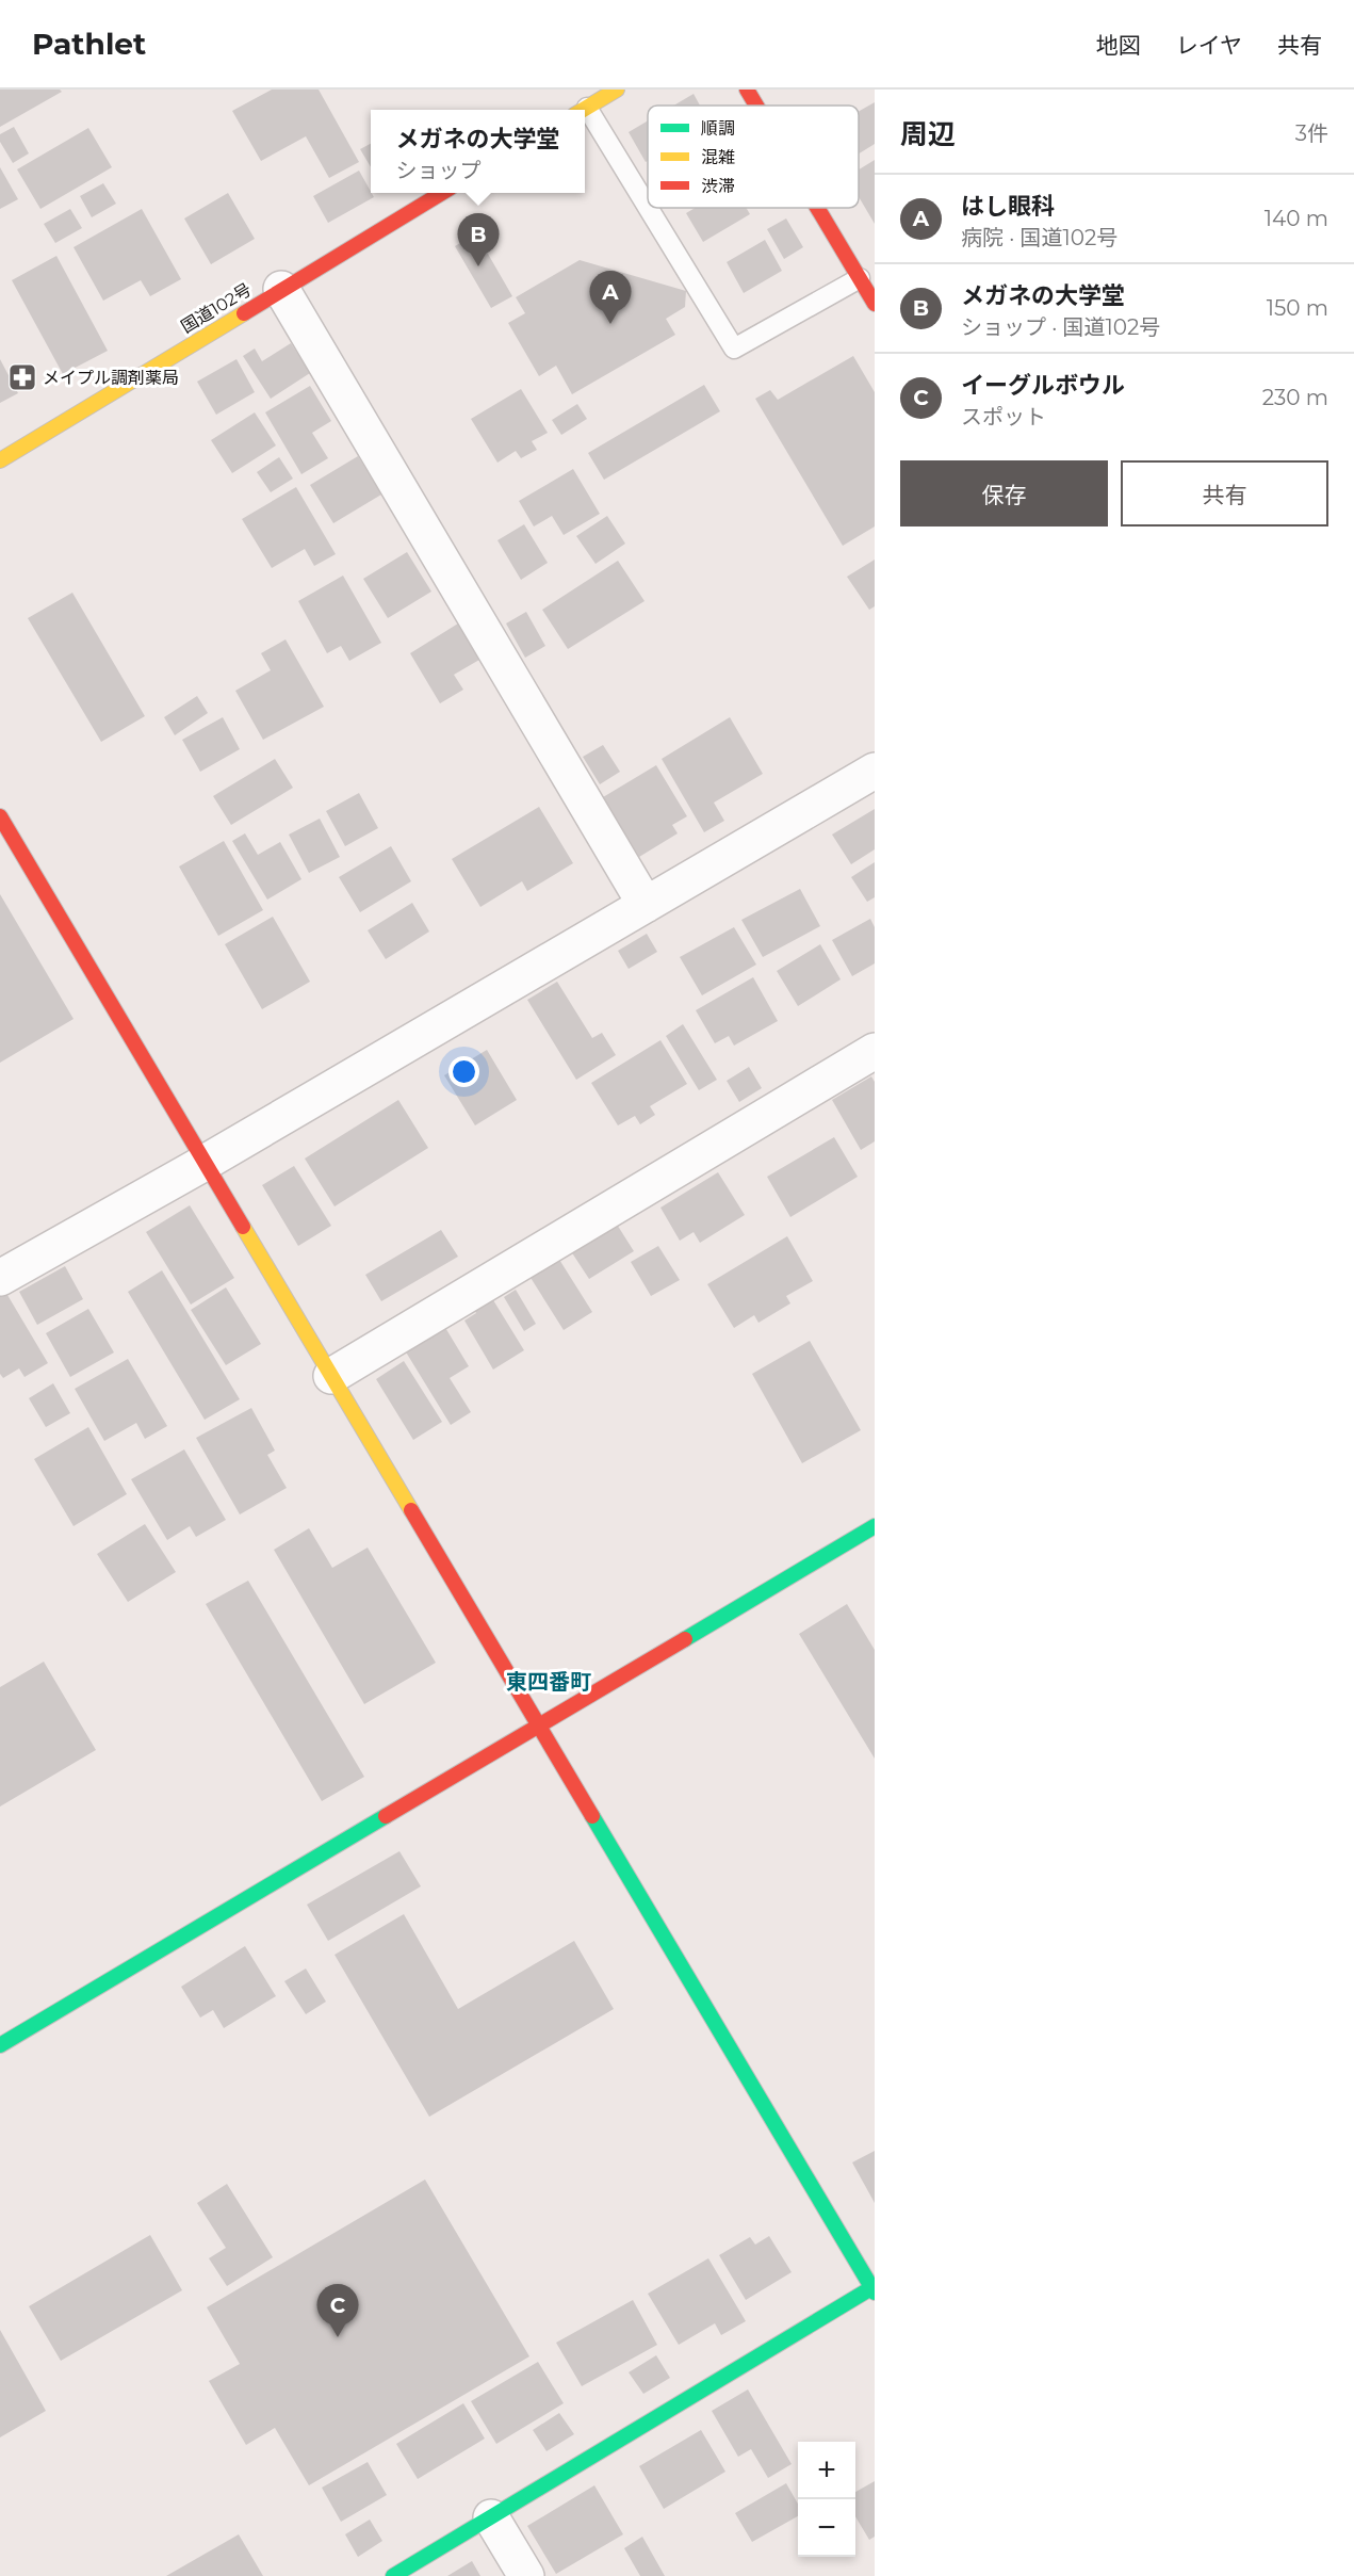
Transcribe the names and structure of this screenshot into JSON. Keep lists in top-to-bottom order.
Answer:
{
  "streets": {
    "main road": ["国道102号"]
  },
  "districts": ["東四番町"],
  "places": {
    "pharmacy": ["メイプル調剤薬局"]
  },
  "legend": ["順調", "混雑", "渋滞"],
  "page": {
    "header": "Pathlet",
    "nav": ["地図", "レイヤ", "共有"],
    "heading": ["周辺", "3件"],
    "popup": ["メガネの大学堂", "ショップ"],
    "list": [
      {
        "mark": "A",
        "name": "はし眼科",
        "note": "病院 · 国道102号",
        "value": "140 m"
      },
      {
        "mark": "B",
        "name": "メガネの大学堂",
        "note": "ショップ · 国道102号",
        "value": "150 m"
      },
      {
        "mark": "C",
        "name": "イーグルボウル",
        "note": "スポット",
        "value": "230 m"
      }
    ],
    "pins": ["B", "A", "C"],
    "buttons": ["保存", "共有"],
    "map_buttons": ["+", "−"]
  }
}
